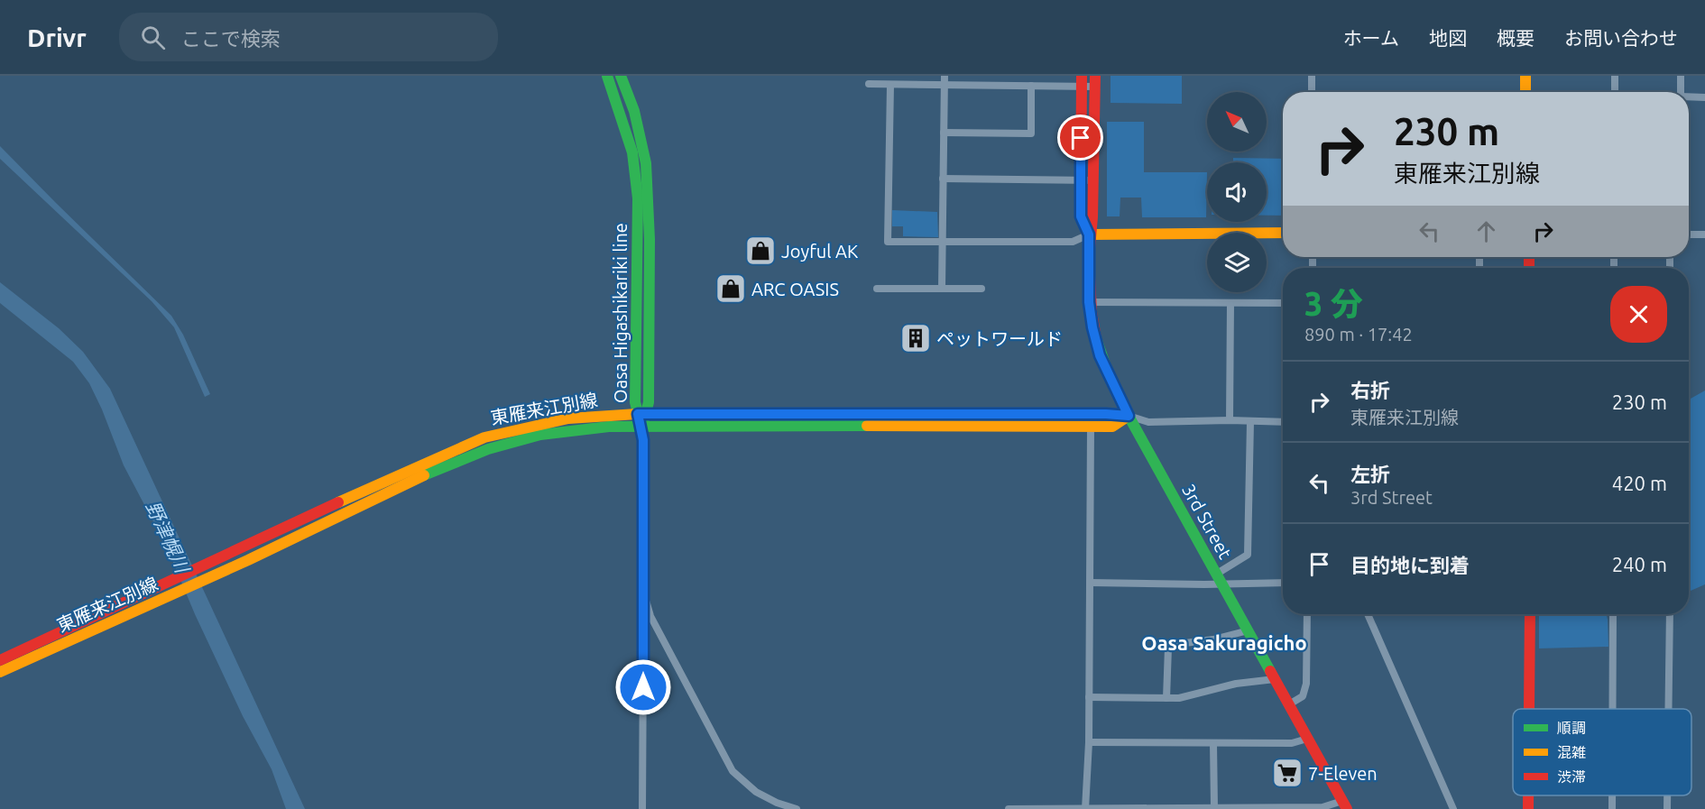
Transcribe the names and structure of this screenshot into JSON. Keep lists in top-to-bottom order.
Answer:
{
  "streets": {
    "main road": ["Oasa Higashikariki line", "東雁来江別線", "3rd Street"]
  },
  "crossings": [
    ["Oasa Higashikariki line", "東雁来江別線"],
    ["東雁来江別線", "3rd Street"]
  ],
  "districts": ["Oasa Sakuragicho"],
  "water": ["野津幌川"],
  "places": {
    "shop": ["Joyful AK", "ARC OASIS"],
    "building": ["ペットワールド"],
    "supermarket": ["7-Eleven"]
  },
  "legend": ["順調", "混雑", "渋滞"],
  "north": "top left",
  "page": {
    "header": "Drivr",
    "search": "ここで検索",
    "nav": [
      "ホーム",
      "地図",
      "概要",
      "お問い合わせ"
    ],
    "turn": ["230 m", "東雁来江別線"],
    "heading": ["3 分", "890 m · 17:42"],
    "list": [
      {
        "name": "右折",
        "note": "東雁来江別線",
        "value": "230 m"
      },
      {
        "name": "左折",
        "note": "3rd Street",
        "value": "420 m"
      },
      {
        "name": "目的地に到着",
        "value": "240 m"
      }
    ]
  }
}
